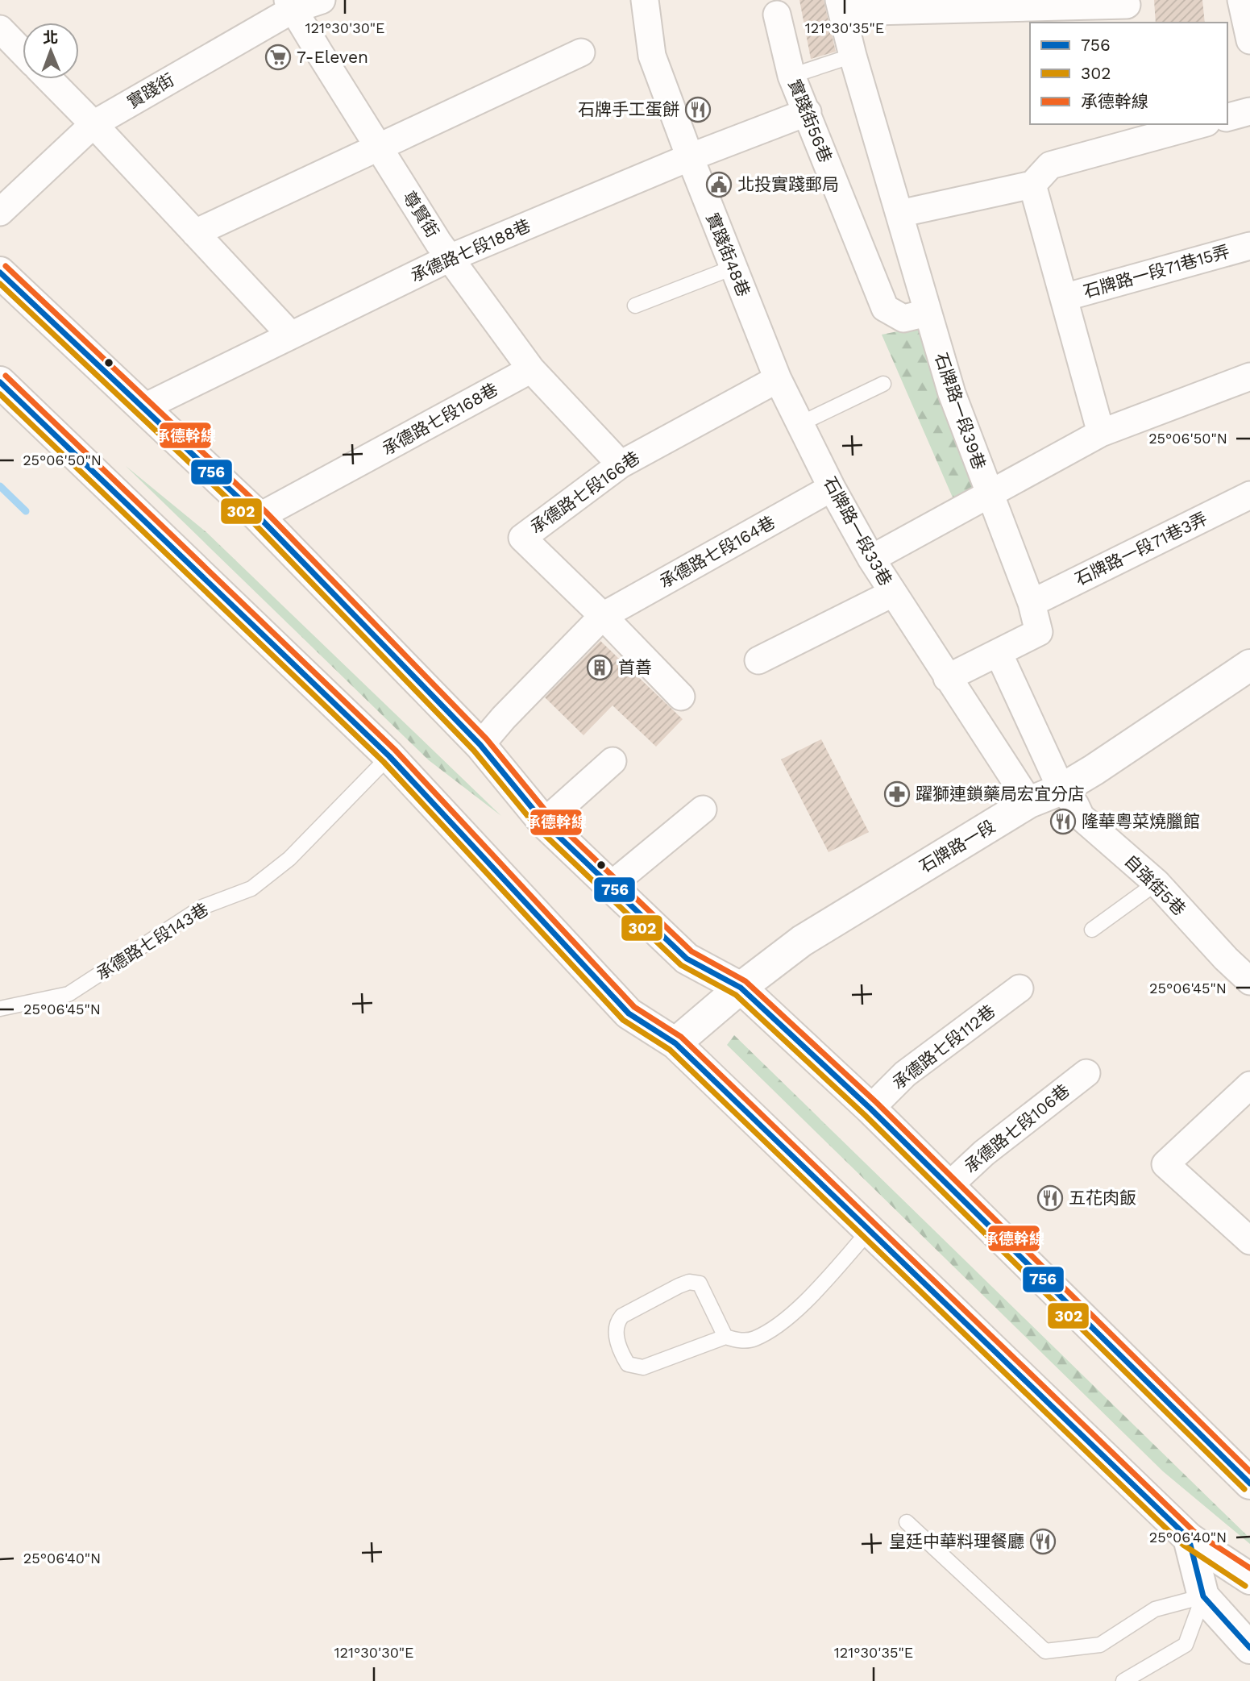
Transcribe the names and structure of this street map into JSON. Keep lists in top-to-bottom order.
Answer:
{
  "streets": {
    "main road": ["石牌路一段"],
    "street": [
      "實踐街",
      "實踐街56巷",
      "尊賢街",
      "承德路七段188巷",
      "實踐街48巷",
      "石牌路一段71巷15弄",
      "石牌路一段39巷",
      "承德路七段168巷",
      "承德路七段166巷",
      "石牌路一段33巷",
      "石牌路一段71巷3弄",
      "承德路七段164巷",
      "自強街5巷",
      "承德路七段112巷",
      "承德路七段106巷"
    ],
    "lane": ["承德路七段143巷"]
  },
  "crossings": [
    ["實踐街", "尊賢街"],
    ["實踐街56巷", "承德路七段188巷"],
    ["實踐街56巷", "石牌路一段39巷"],
    ["尊賢街", "承德路七段188巷"],
    ["尊賢街", "承德路七段168巷"],
    ["尊賢街", "承德路七段166巷"],
    ["承德路七段188巷", "實踐街48巷"],
    ["實踐街48巷", "承德路七段166巷"],
    ["實踐街48巷", "石牌路一段33巷"],
    ["石牌路一段39巷", "石牌路一段71巷3弄"],
    ["承德路七段166巷", "石牌路一段33巷"],
    ["承德路七段166巷", "承德路七段164巷"],
    ["石牌路一段33巷", "承德路七段164巷"],
    ["石牌路一段33巷", "石牌路一段"],
    ["石牌路一段", "自強街5巷"]
  ],
  "places": {
    "supermarket": ["7-Eleven"],
    "restaurant": [
      "石牌手工蛋餅",
      "隆華粵菜燒臘館",
      "五花肉飯",
      "皇廷中華料理餐廳"
    ],
    "public building": ["北投實踐郵局"],
    "building": ["首善"],
    "pharmacy": ["躍獅連鎖藥局宏宜分店"]
  },
  "lines": ["transit line 承德幹線", "transit line 756", "transit line 302"],
  "legend": ["756", "302", "承德幹線"],
  "north": "top",
  "coordinates": [
    "121°30'30\"E",
    "121°30'35\"E",
    "25°06'50\"N",
    "25°06'45\"N",
    "25°06'40\"N"
  ]
}
